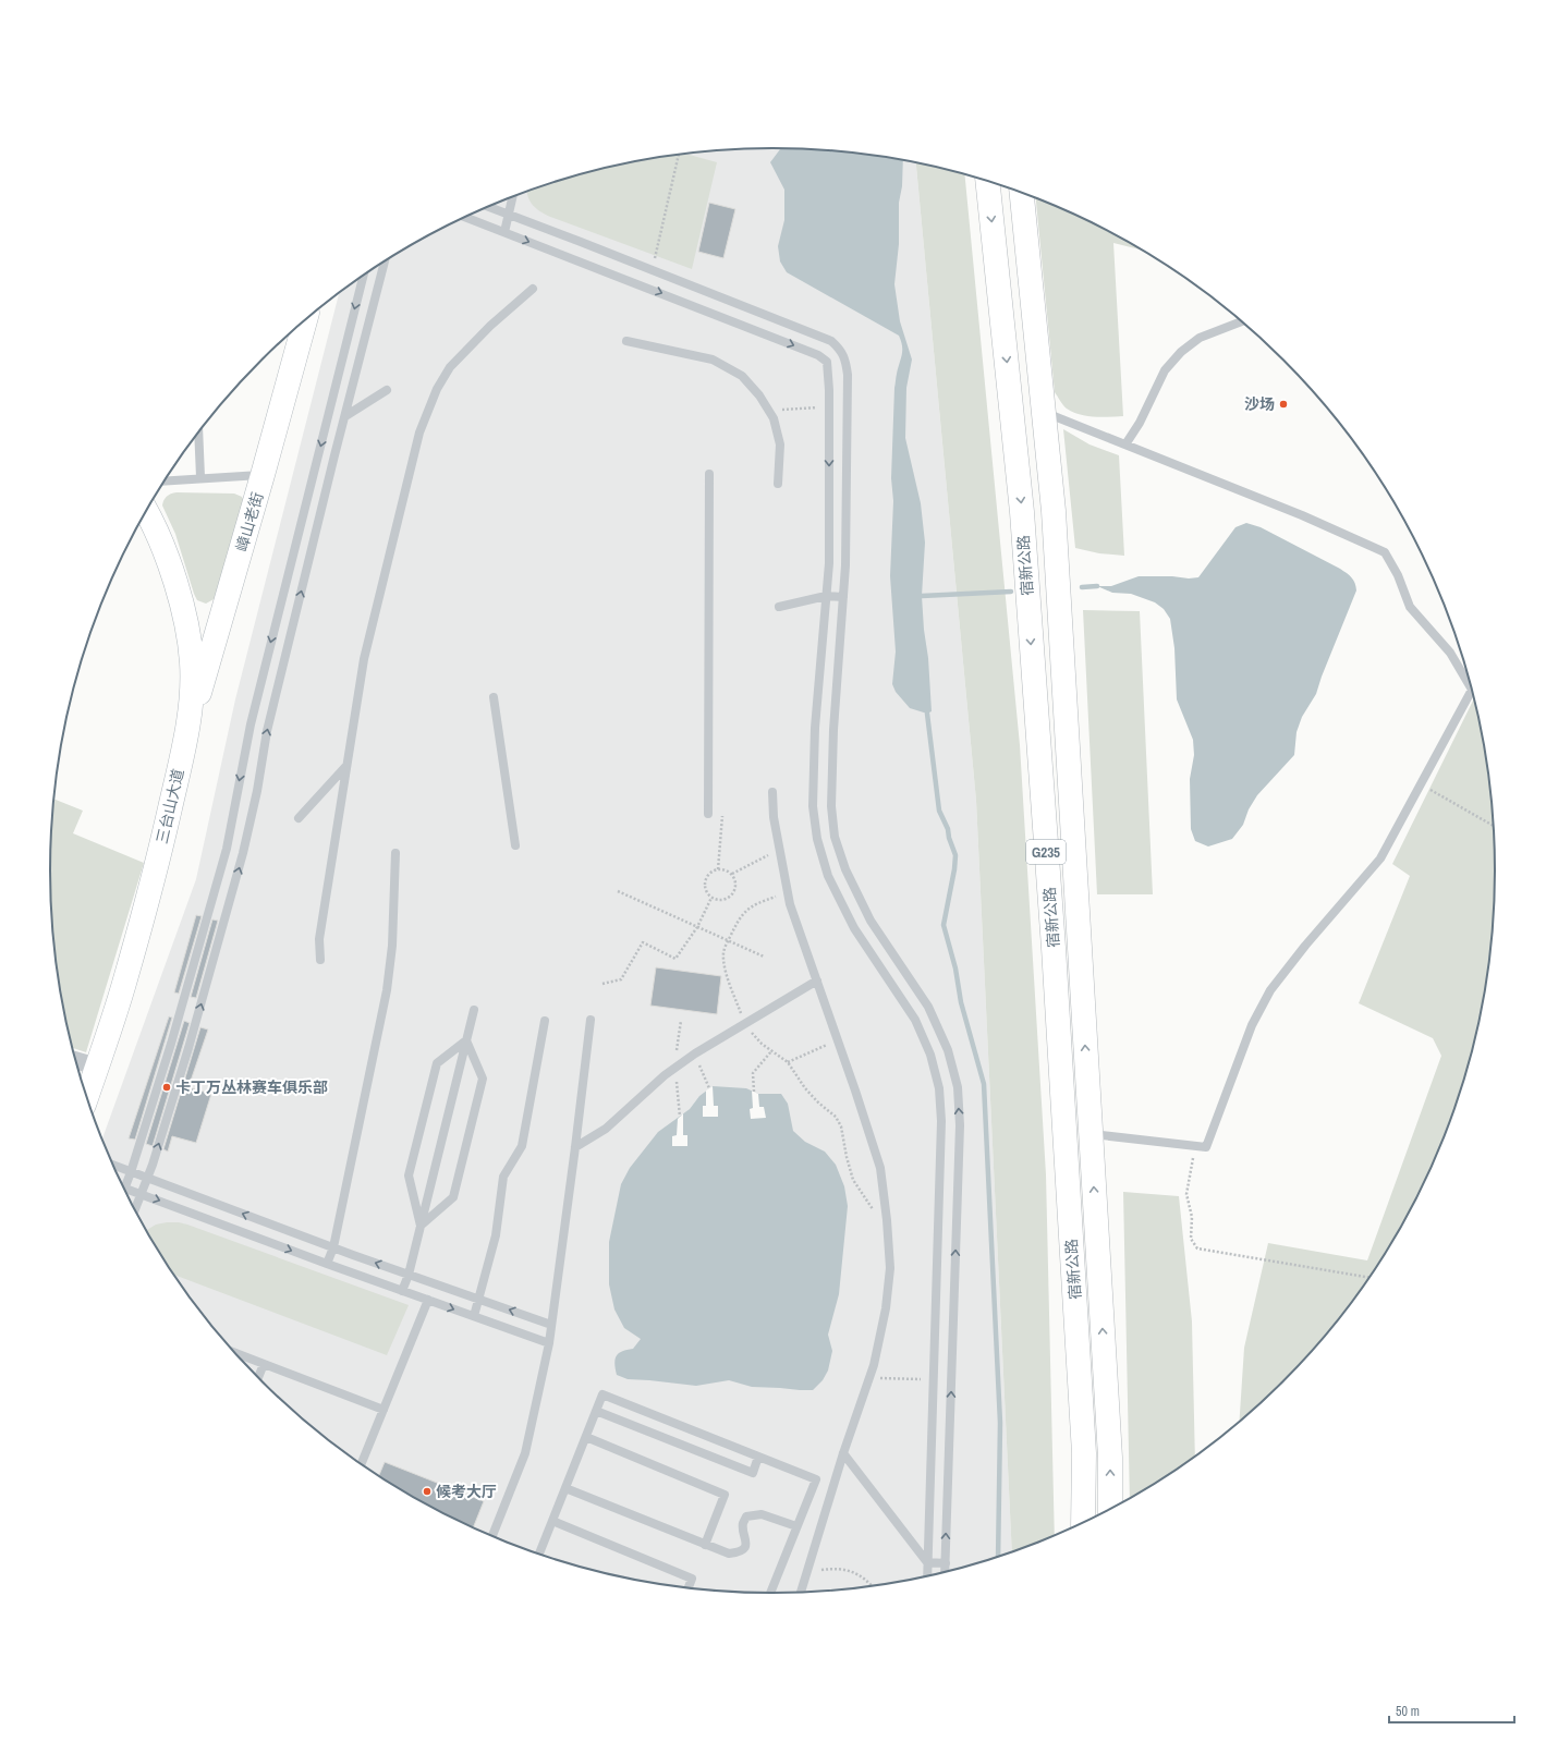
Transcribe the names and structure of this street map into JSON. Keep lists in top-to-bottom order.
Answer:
{
  "streets": {
    "main road": [
      "嶂山老街",
      "宿新公路",
      "三台山大道",
      "G235"
    ]
  },
  "crossings": [
    ["嶂山老街", "三台山大道"]
  ],
  "places": ["沙场", "卡丁万丛林赛车俱乐部", "候考大厅"],
  "scale_bar": "50 m"
}
